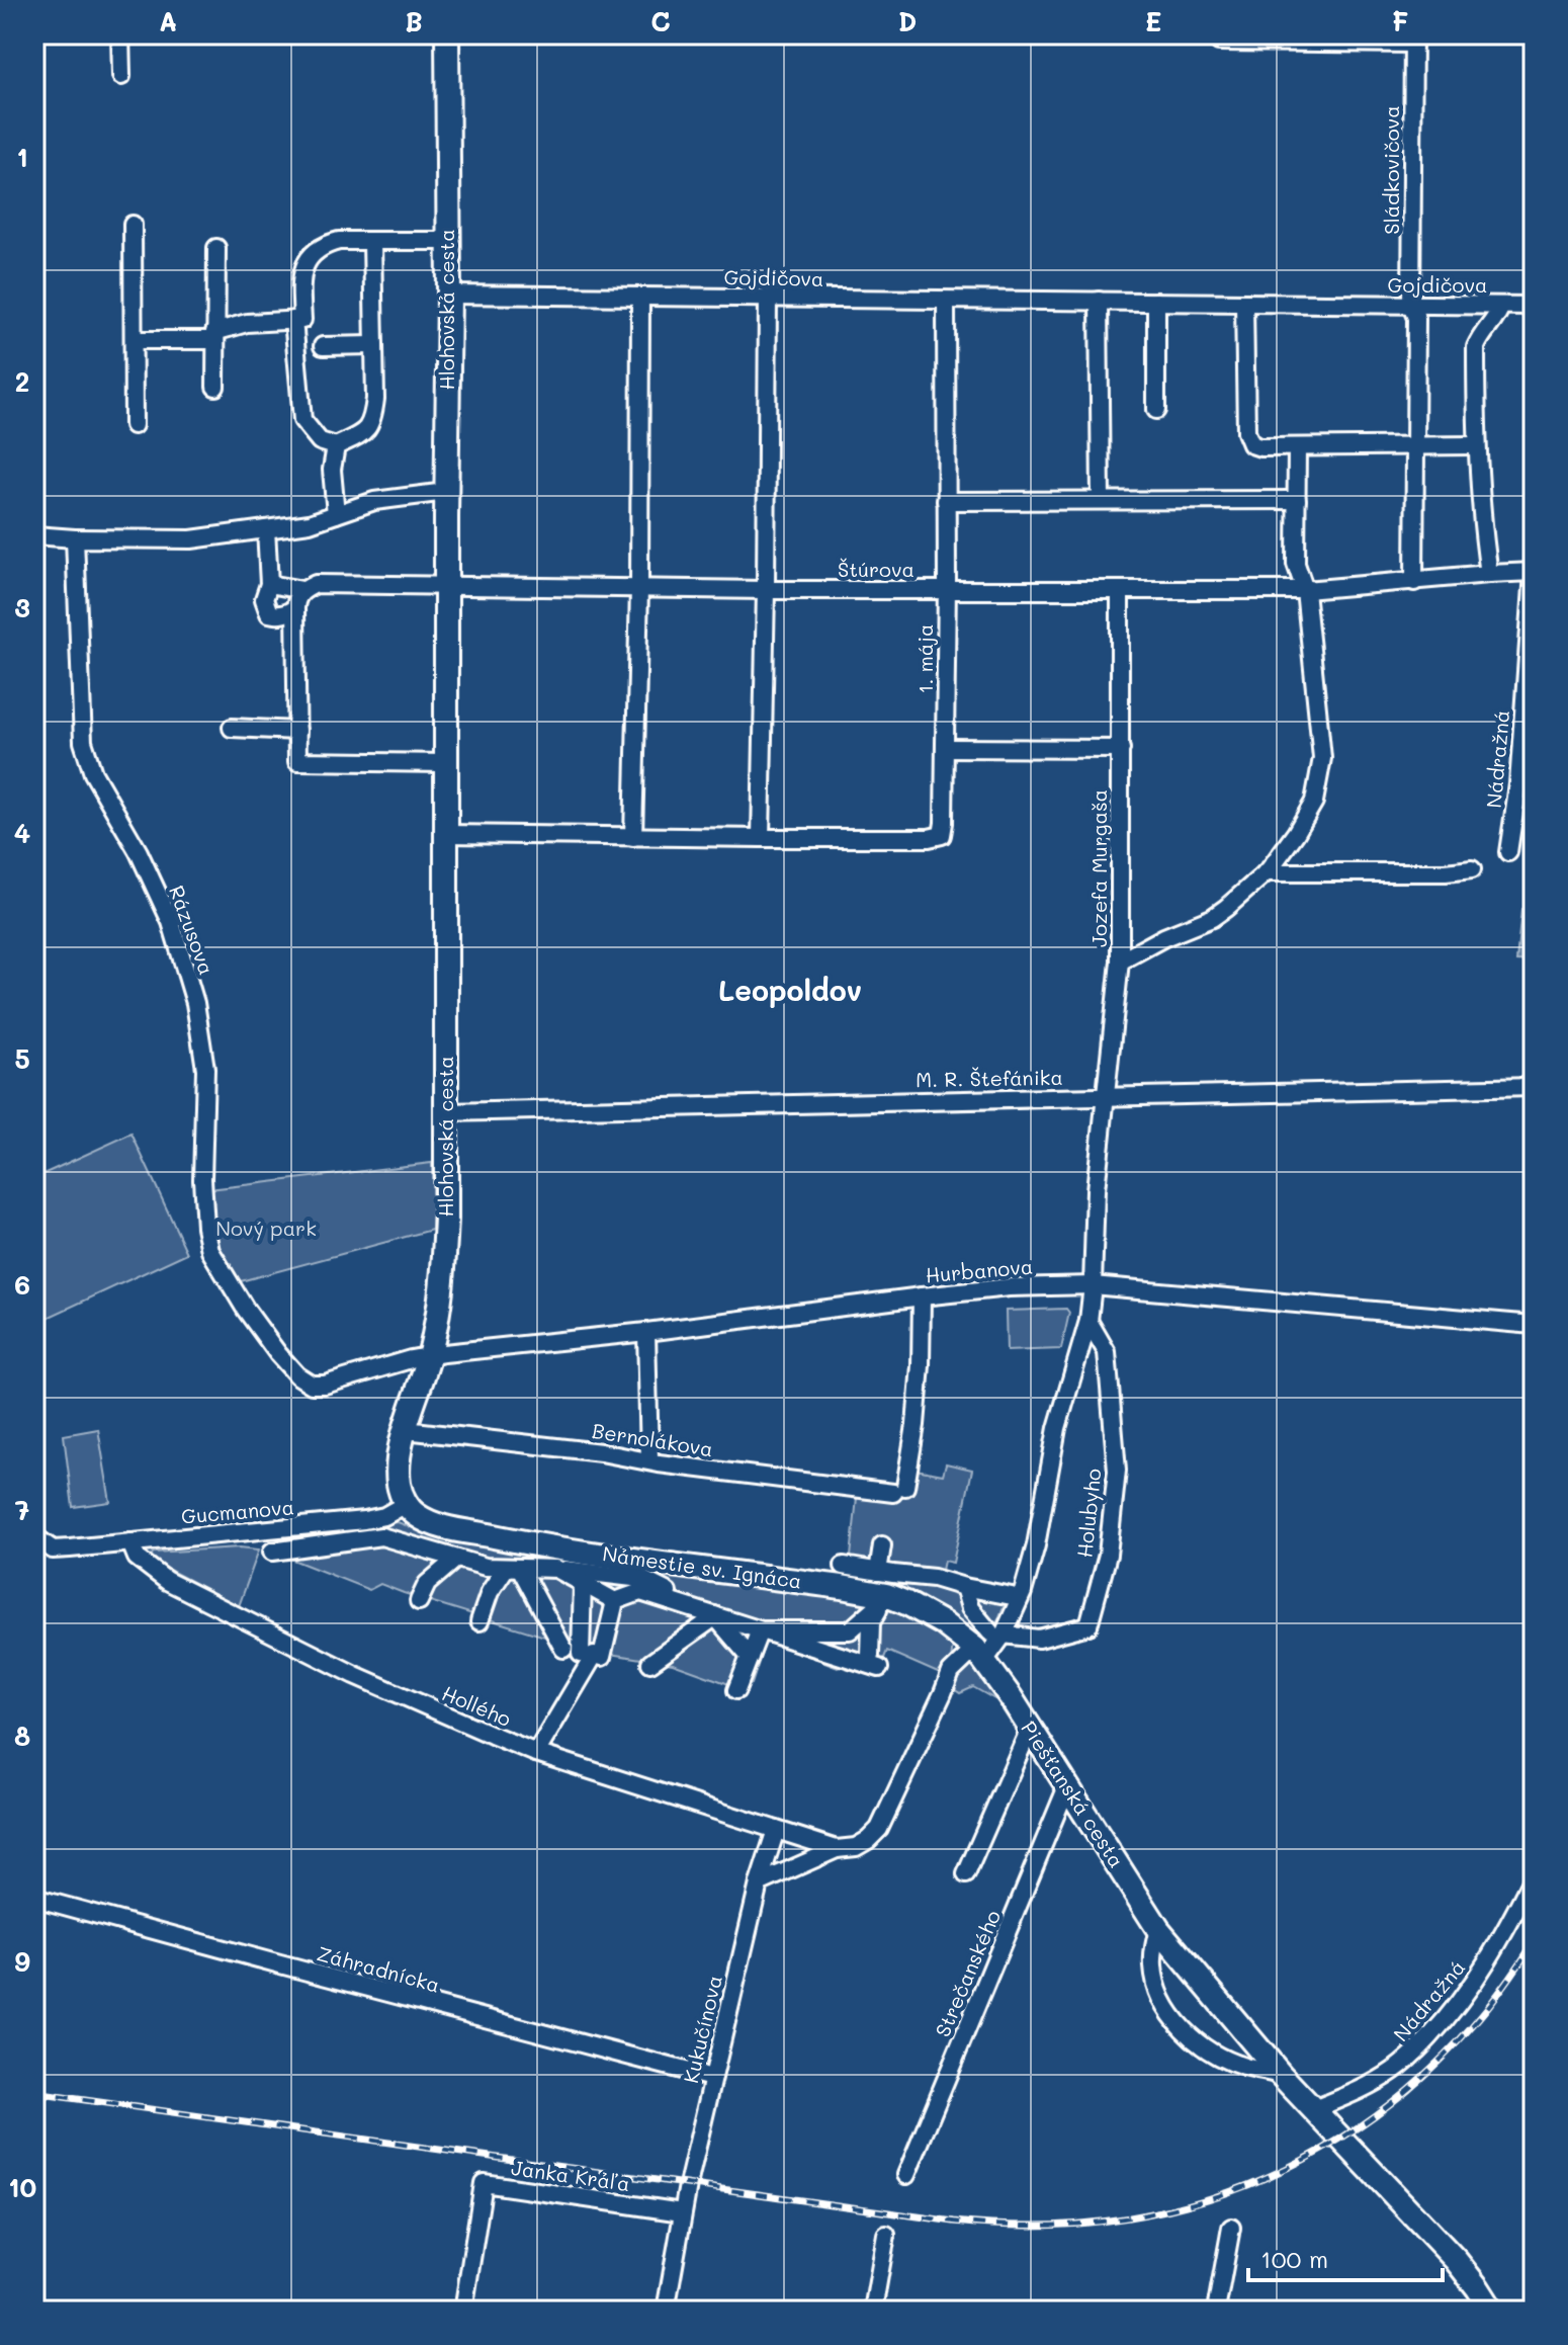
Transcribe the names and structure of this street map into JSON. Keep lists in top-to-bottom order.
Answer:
{
  "streets": {
    "street": [
      "Sládkovičova",
      "Gojdičova",
      "Hlohovská cesta",
      "Štúrova",
      "1. mája",
      "Nádražná",
      "Jozefa Murgaša",
      "Rázusova",
      "M. R. Štefánika",
      "Hurbanova",
      "Bernolákova",
      "Gucmanova",
      "Holubyho",
      "Námestie sv. Ignáca",
      "Hollého",
      "Piešťanská cesta",
      "Záhradnícka",
      "Strečanského",
      "Kukučínova",
      "Janka Kráľa"
    ]
  },
  "crossings": [
    ["Sládkovičova", "Gojdičova"],
    ["Gojdičova", "Hlohovská cesta"],
    ["Gojdičova", "1. mája"],
    ["Hlohovská cesta", "Štúrova"],
    ["Hlohovská cesta", "1. mája"],
    ["Hlohovská cesta", "Rázusova"],
    ["Hlohovská cesta", "M. R. Štefánika"],
    ["Hlohovská cesta", "Hurbanova"],
    ["Hlohovská cesta", "Bernolákova"],
    ["Hlohovská cesta", "Gucmanova"],
    ["Hlohovská cesta", "Námestie sv. Ignáca"],
    ["Štúrova", "1. mája"],
    ["Štúrova", "Nádražná"],
    ["Štúrova", "Jozefa Murgaša"],
    ["Nádražná", "Piešťanská cesta"],
    ["Rázusova", "Hurbanova"],
    ["Hurbanova", "Bernolákova"],
    ["Gucmanova", "Námestie sv. Ignáca"],
    ["Gucmanova", "Hollého"],
    ["Holubyho", "Námestie sv. Ignáca"],
    ["Holubyho", "Piešťanská cesta"],
    ["Námestie sv. Ignáca", "Piešťanská cesta"],
    ["Hollého", "Kukučínova"],
    ["Piešťanská cesta", "Strečanského"],
    ["Záhradnícka", "Kukučínova"],
    ["Kukučínova", "Janka Kráľa"]
  ],
  "districts": ["Leopoldov"],
  "parks": ["Nový park"],
  "scale_bar": "100 m",
  "grid": {
    "columns": [
      "A",
      "B",
      "C",
      "D",
      "E",
      "F"
    ],
    "rows": [
      "1",
      "2",
      "3",
      "4",
      "5",
      "6",
      "7",
      "8",
      "9",
      "10"
    ]
  }
}
